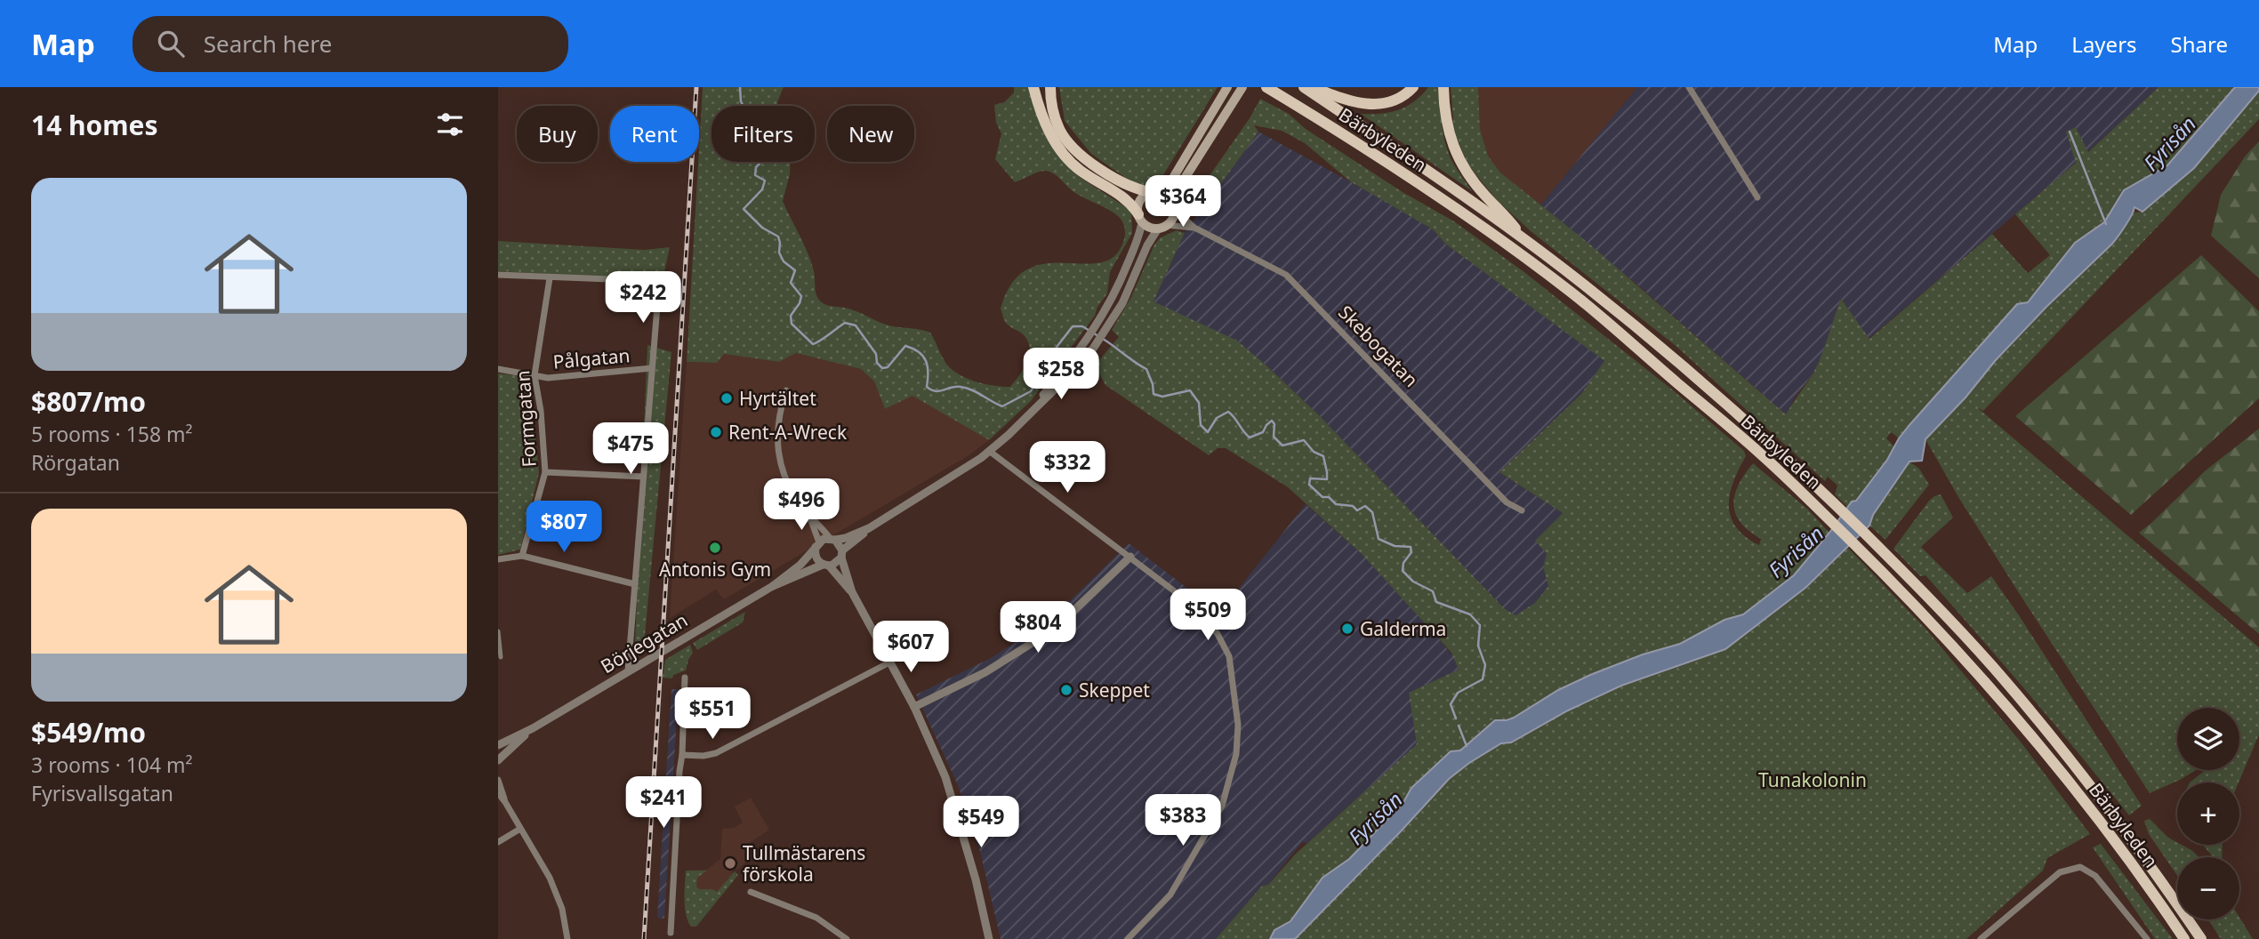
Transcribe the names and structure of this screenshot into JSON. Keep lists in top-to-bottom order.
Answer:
{
  "streets": {
    "main road": ["Bärbyleden"],
    "street": [
      "Skebogatan",
      "Pålgatan",
      "Formgatan",
      "Börjegatan"
    ]
  },
  "crossings": [
    ["Pålgatan", "Formgatan"]
  ],
  "water": ["Fyrisån"],
  "parks": ["Tunakolonin"],
  "places": [
    "Hyrtältet",
    "Rent-A-Wreck",
    "Antonis Gym",
    "Galderma",
    "Skeppet",
    "Tullmästarens förskola"
  ],
  "page": {
    "header": "Map",
    "search": "Search here",
    "nav": ["Map", "Layers", "Share"],
    "heading": "14 homes",
    "chip": [
      "Buy",
      "Rent",
      "Filters",
      "New"
    ],
    "list": [
      {
        "name": "$807/mo",
        "note": "5 rooms · 158 m² · Rörgatan"
      },
      {
        "name": "$549/mo",
        "note": "3 rooms · 104 m² · Fyrisvallsgatan"
      }
    ],
    "price": [
      "$364",
      "$242",
      "$258",
      "$475",
      "$332",
      "$496",
      "$807",
      "$509",
      "$804",
      "$607",
      "$551",
      "$241",
      "$383",
      "$549"
    ],
    "map_buttons": ["+", "−"]
  }
}
